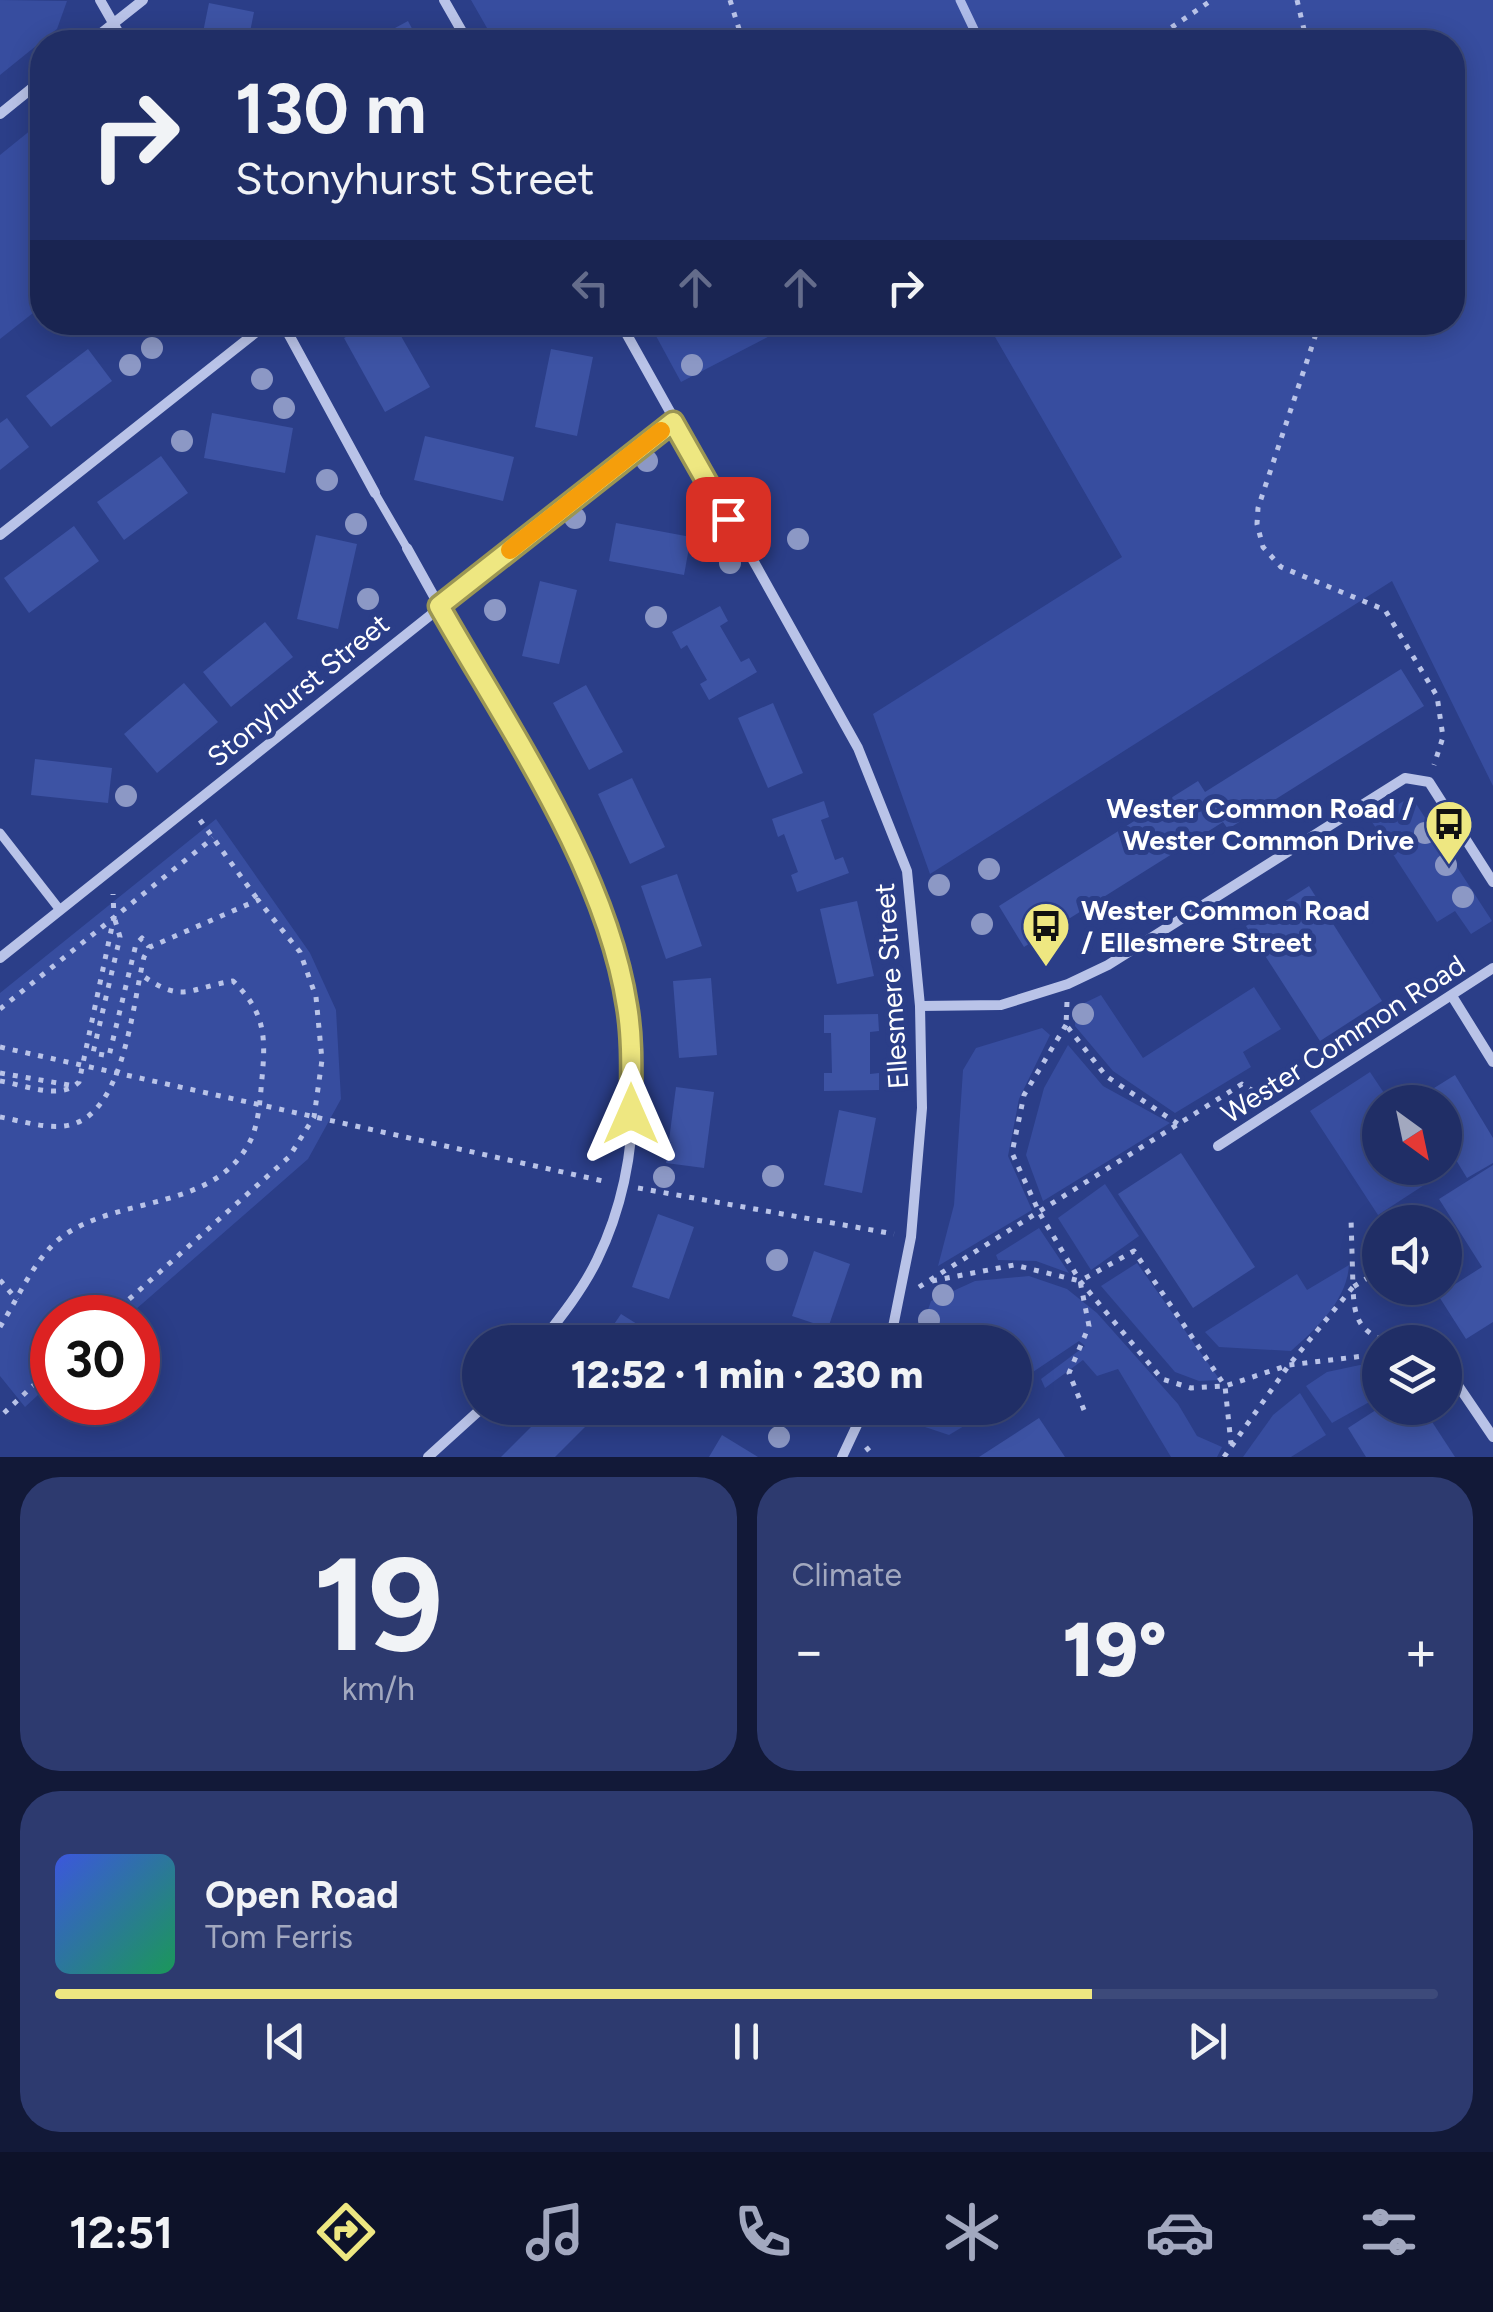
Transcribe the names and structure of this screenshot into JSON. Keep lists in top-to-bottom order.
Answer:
{
  "streets": {
    "street": ["Stonyhurst Street", "Ellesmere Street", "Wester Common Road"]
  },
  "crossings": [
    ["Stonyhurst Street", "Ellesmere Street"]
  ],
  "places": {
    "bus stop": ["Wester Common Road / Wester Common Drive", "Wester Common Road / Ellesmere Street"]
  },
  "north": "bottom right",
  "page": {
    "turn": ["130 m", "Stonyhurst Street"],
    "limit": "30",
    "trip": "12:52 · 1 min · 230 m",
    "tile": [
      ["19", "km/h"],
      "Climate"
    ],
    "heat": ["−", "19°", "+"],
    "song": ["Open Road", "Tom Ferris"],
    "tabs": "12:51"
  }
}
